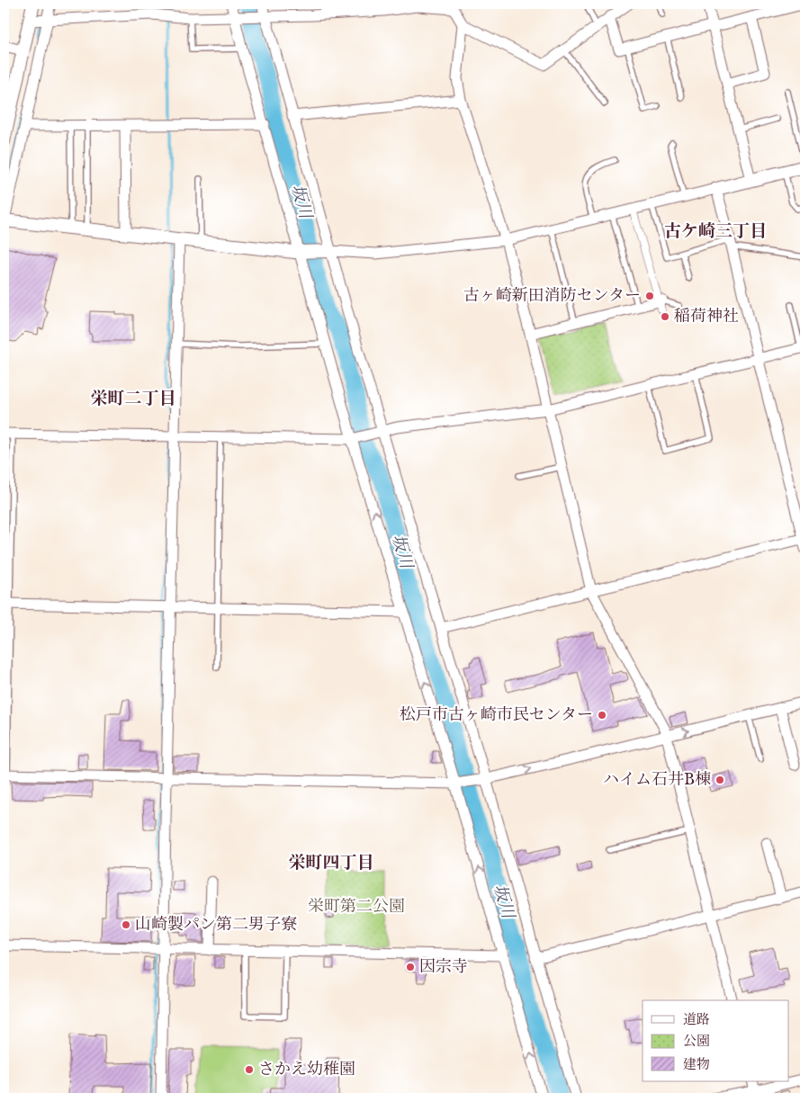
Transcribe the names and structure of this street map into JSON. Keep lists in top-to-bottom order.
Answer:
{
  "districts": ["古ケ崎三丁目", "栄町二丁目", "栄町四丁目"],
  "water": ["坂川"],
  "parks": ["栄町第二公園"],
  "places": [
    "古ヶ崎新田消防センター",
    "稲荷神社",
    "松戸市古ヶ崎市民センター",
    "ハイム石井B棟",
    "山崎製パン第二男子寮",
    "因宗寺",
    "さかえ幼稚園"
  ],
  "legend": ["道路", "公園", "建物"]
}
